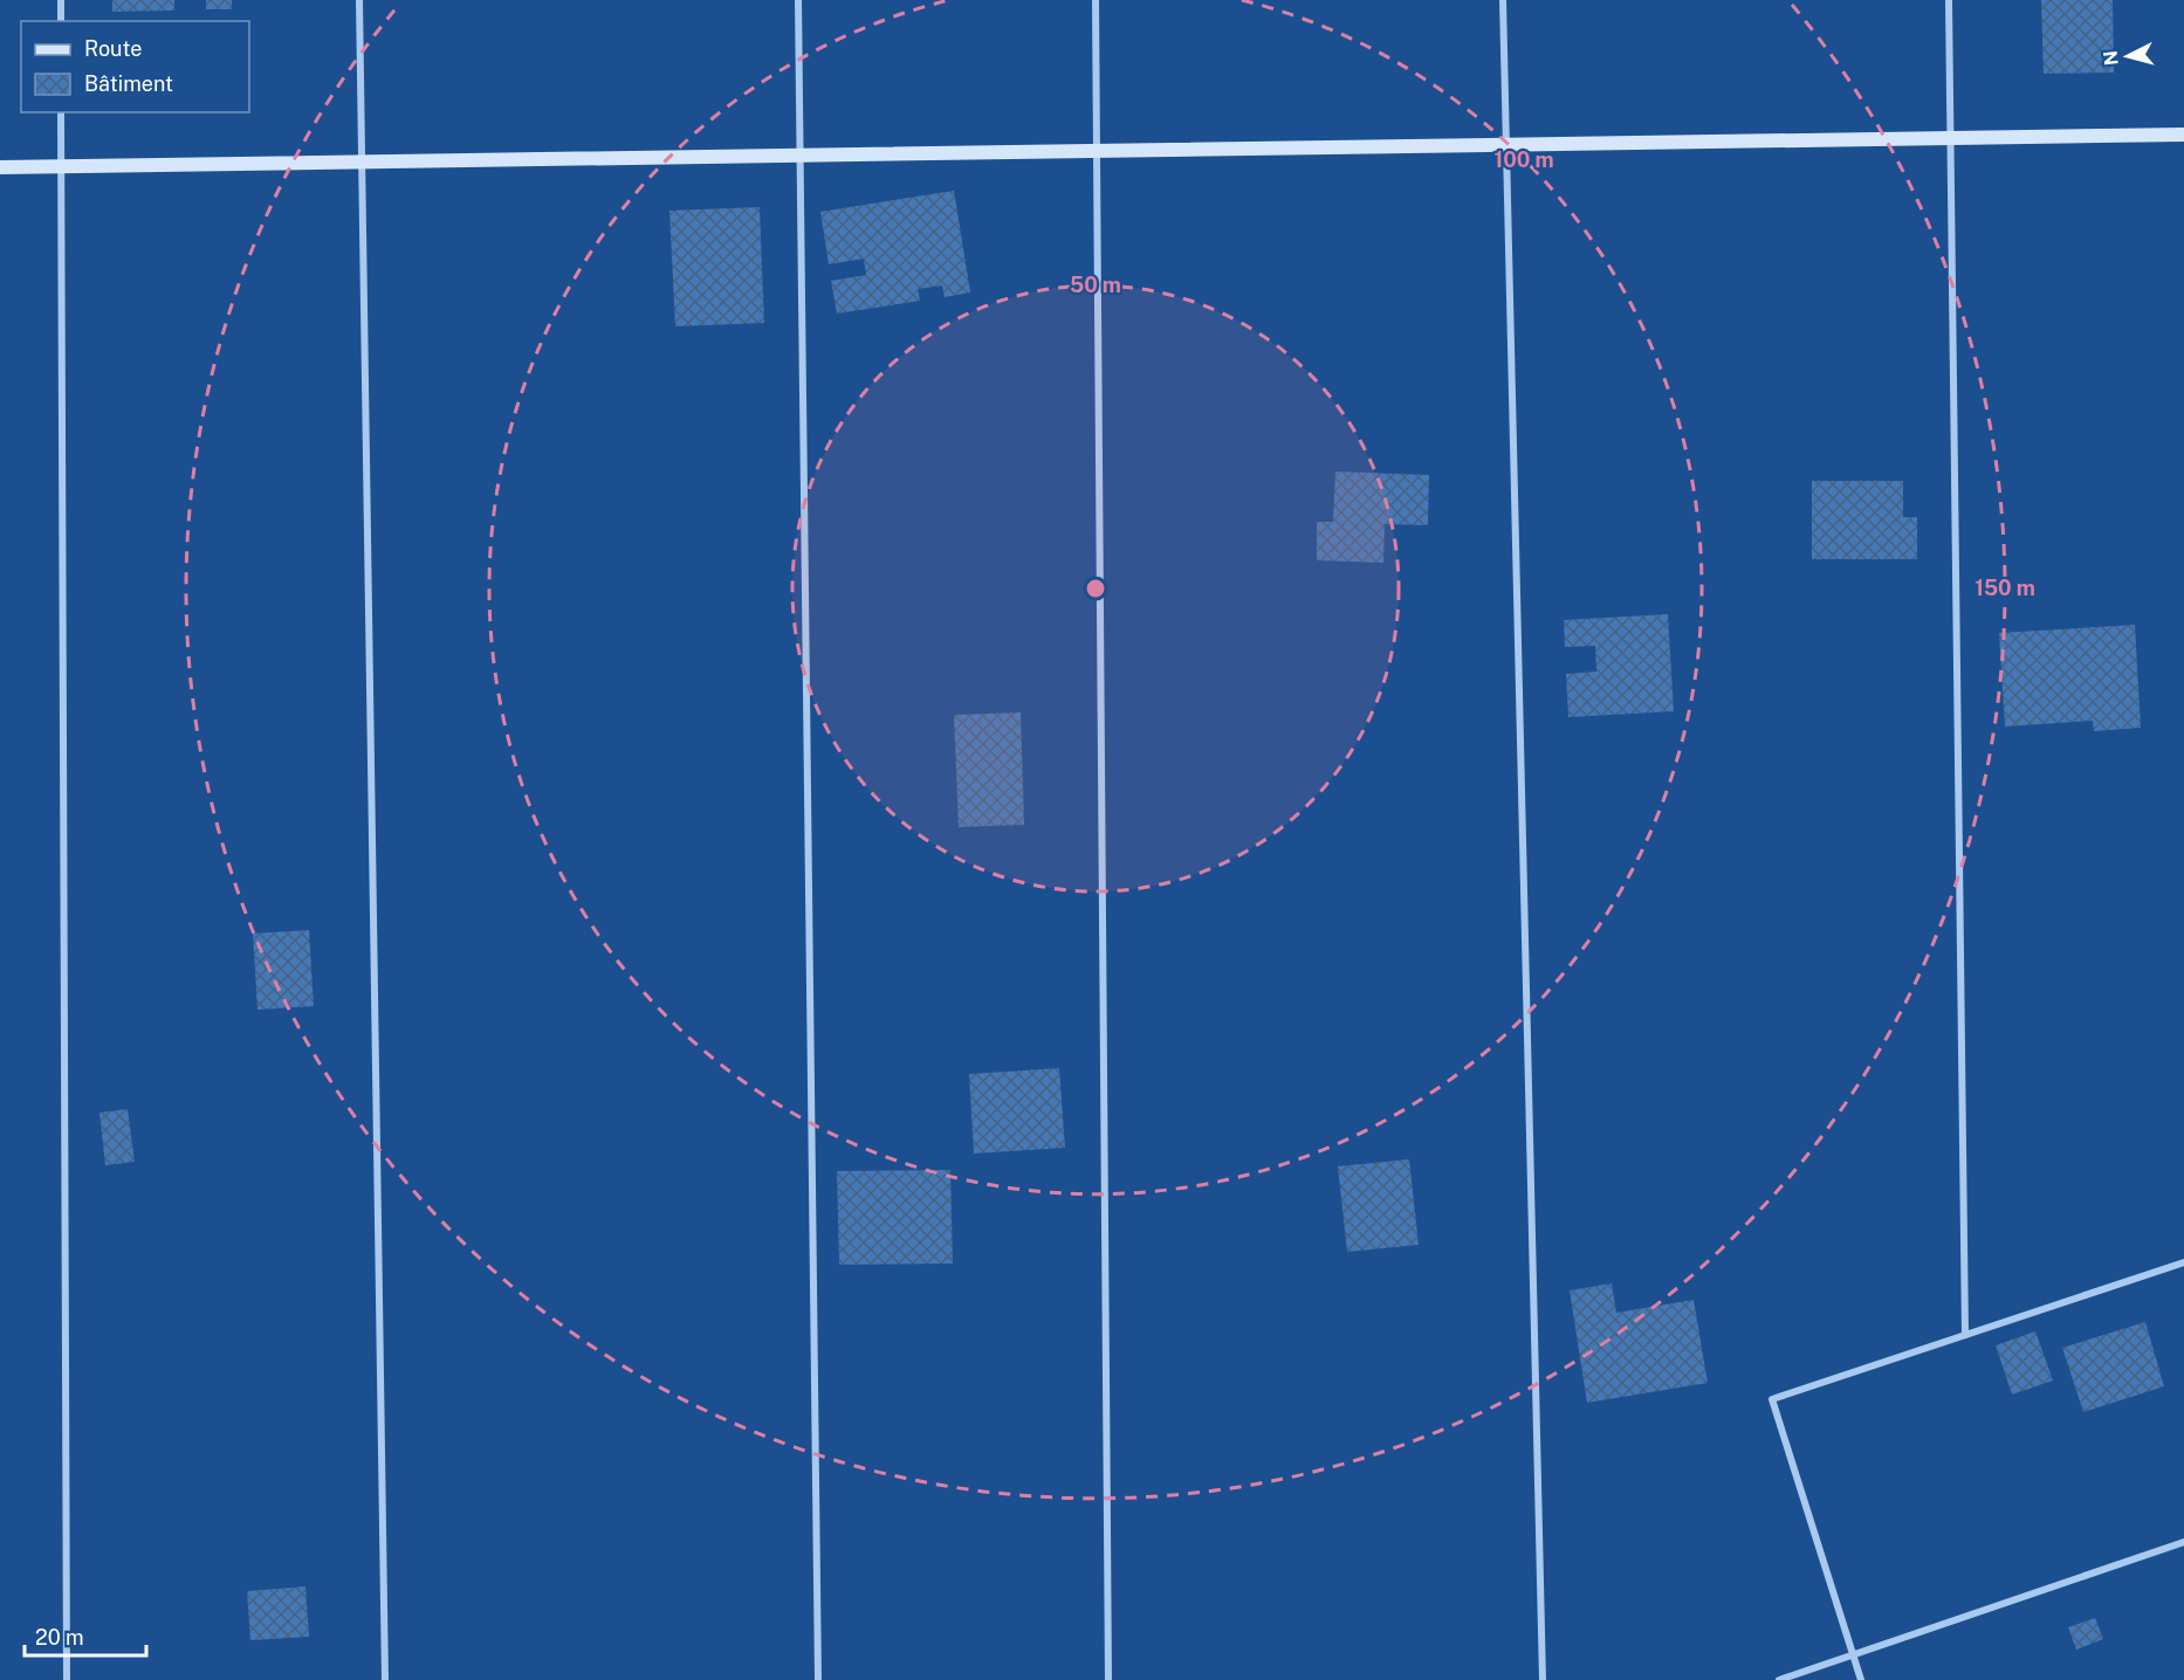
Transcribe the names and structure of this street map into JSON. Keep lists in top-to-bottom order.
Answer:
{
  "legend": ["Route", "Bâtiment"],
  "scale_bar": "20 m",
  "north": "left",
  "rings": ["100 m", "50 m", "150 m"]
}
